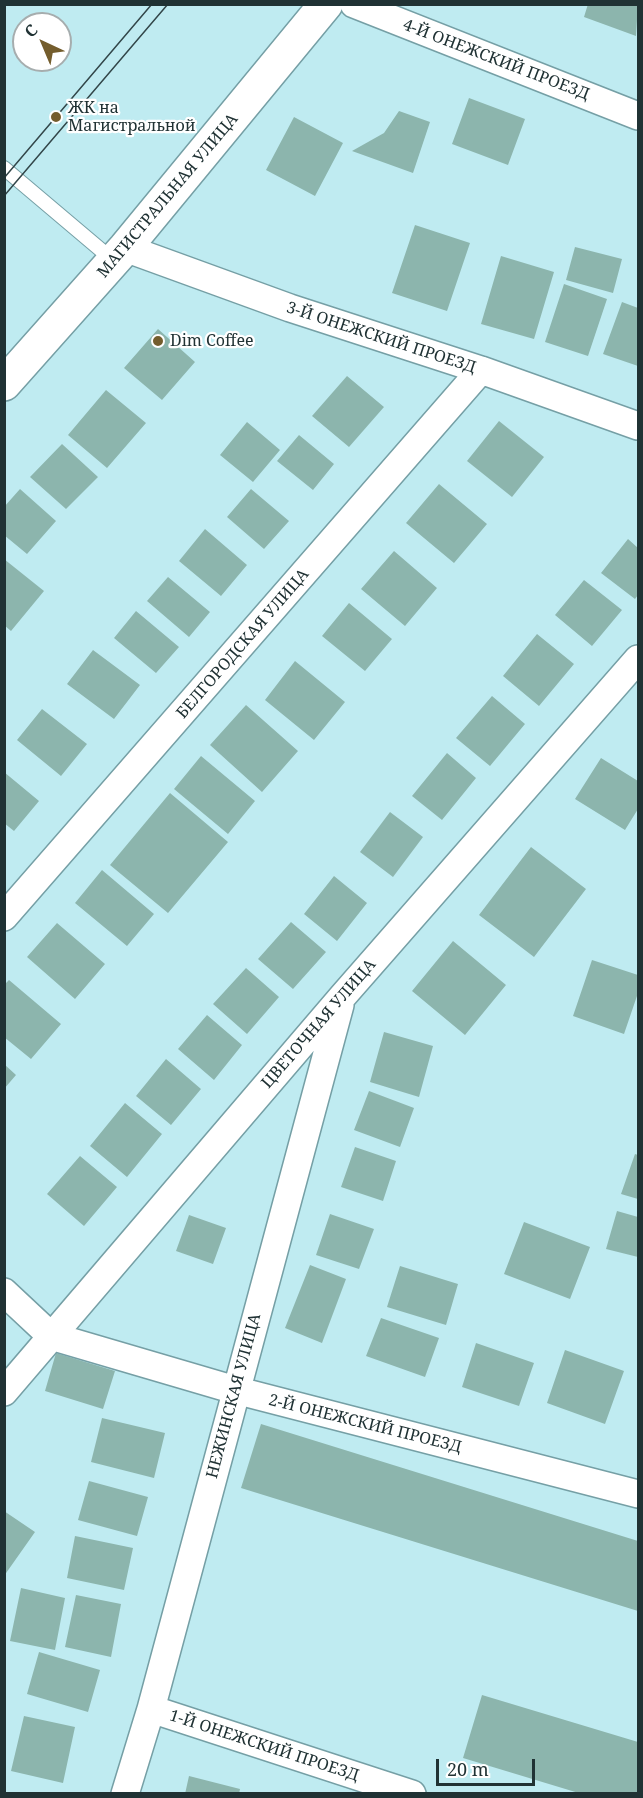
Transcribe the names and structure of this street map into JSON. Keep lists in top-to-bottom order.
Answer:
{
  "streets": {
    "street": [
      "4-Й ОНЕЖСКИЙ ПРОЕЗД",
      "МАГИСТРАЛЬНАЯ УЛИЦА",
      "3-Й ОНЕЖСКИЙ ПРОЕЗД",
      "БЕЛГОРОДСКАЯ УЛИЦА",
      "ЦВЕТОЧНАЯ УЛИЦА",
      "НЕЖИНСКАЯ УЛИЦА",
      "2-Й ОНЕЖСКИЙ ПРОЕЗД",
      "1-Й ОНЕЖСКИЙ ПРОЕЗД"
    ]
  },
  "crossings": [
    ["МАГИСТРАЛЬНАЯ УЛИЦА", "3-Й ОНЕЖСКИЙ ПРОЕЗД"],
    ["3-Й ОНЕЖСКИЙ ПРОЕЗД", "БЕЛГОРОДСКАЯ УЛИЦА"],
    ["ЦВЕТОЧНАЯ УЛИЦА", "НЕЖИНСКАЯ УЛИЦА"],
    ["ЦВЕТОЧНАЯ УЛИЦА", "2-Й ОНЕЖСКИЙ ПРОЕЗД"],
    ["НЕЖИНСКАЯ УЛИЦА", "2-Й ОНЕЖСКИЙ ПРОЕЗД"],
    ["НЕЖИНСКАЯ УЛИЦА", "1-Й ОНЕЖСКИЙ ПРОЕЗД"]
  ],
  "places": ["ЖК на Магистральной", "Dim Coffee"],
  "scale_bar": "20 m",
  "north": "top left"
}
